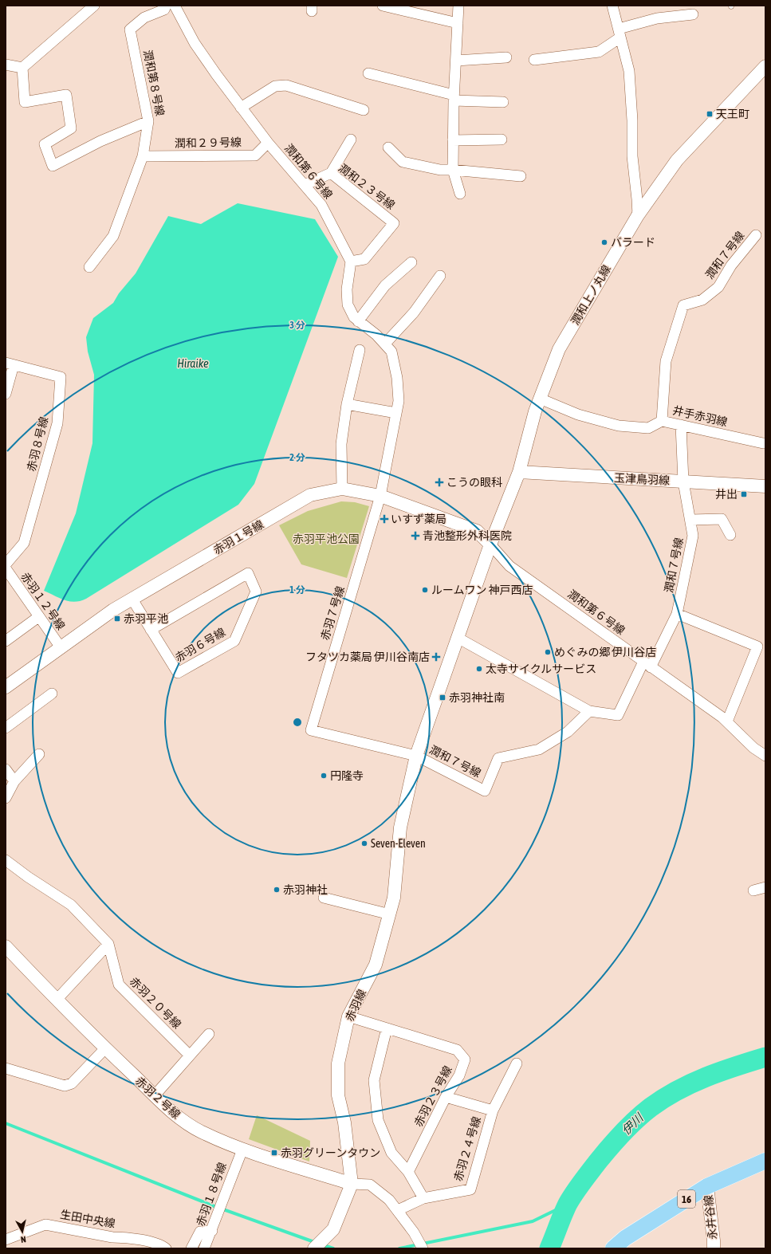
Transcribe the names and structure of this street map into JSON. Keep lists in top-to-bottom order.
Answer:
{
  "streets": {
    "main road": ["16"],
    "street": [
      "潤和第８号線",
      "潤和２９号線",
      "潤和第６号線",
      "潤和２３号線",
      "潤和７号線",
      "潤和上ノ丸線",
      "井手赤羽線",
      "赤羽８号線",
      "玉津鳥羽線",
      "赤羽１号線",
      "赤羽１２号線",
      "赤羽７号線",
      "赤羽６号線",
      "赤羽２０号線",
      "赤羽線",
      "赤羽２３号線",
      "赤羽２号線",
      "赤羽２４号線",
      "赤羽１８号線",
      "永井谷線",
      "生田中央線"
    ]
  },
  "crossings": [
    ["潤和第８号線", "潤和２９号線"],
    ["潤和２９号線", "潤和第６号線"],
    ["潤和第６号線", "潤和２３号線"],
    ["潤和第６号線", "潤和７号線"],
    ["潤和第６号線", "潤和上ノ丸線"],
    ["潤和第６号線", "赤羽１号線"],
    ["潤和７号線", "井手赤羽線"],
    ["潤和７号線", "玉津鳥羽線"],
    ["潤和７号線", "赤羽７号線"],
    ["潤和７号線", "赤羽線"],
    ["潤和上ノ丸線", "井手赤羽線"],
    ["潤和上ノ丸線", "玉津鳥羽線"],
    ["潤和上ノ丸線", "赤羽１号線"],
    ["潤和上ノ丸線", "赤羽線"],
    ["赤羽１号線", "赤羽１２号線"],
    ["赤羽１号線", "赤羽７号線"],
    ["赤羽１号線", "赤羽６号線"],
    ["赤羽７号線", "赤羽線"],
    ["赤羽線", "赤羽２３号線"],
    ["赤羽線", "赤羽２号線"],
    ["赤羽２３号線", "赤羽２４号線"],
    ["赤羽２号線", "赤羽１８号線"],
    ["16", "永井谷線"]
  ],
  "water": ["Hiraike", "伊川"],
  "parks": ["赤羽平池公園"],
  "places": {
    "transit": [
      "天王町",
      "井出",
      "赤羽平池",
      "赤羽神社南",
      "赤羽グリーンタウン"
    ],
    "other": [
      "バラード",
      "ルームワン 神戸西店",
      "めぐみの郷 伊川谷店",
      "太寺サイクルサービス",
      "円隆寺",
      "Seven-Eleven",
      "赤羽神社"
    ],
    "health": [
      "こうの眼科",
      "いすず薬局",
      "青池整形外科医院",
      "フタツカ薬局 伊川谷南店"
    ]
  },
  "north": "bottom",
  "rings": ["3 分", "2 分", "1 分"]
}
